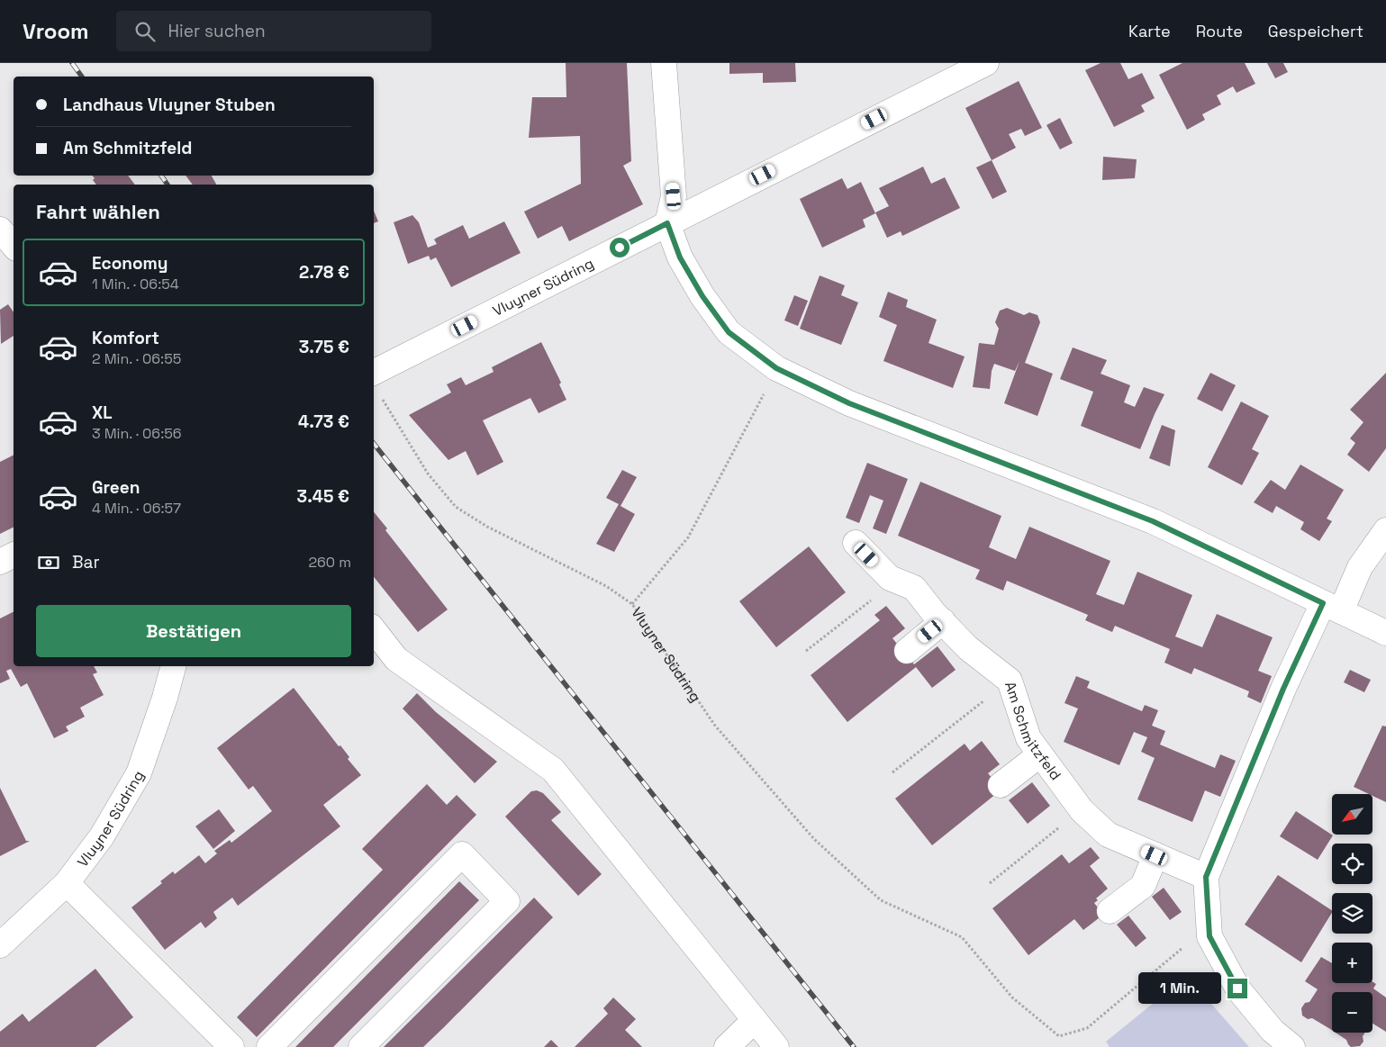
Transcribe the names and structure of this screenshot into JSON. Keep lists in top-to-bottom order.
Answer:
{
  "streets": {
    "street": ["Vluyner Südring", "Am Schmitzfeld"]
  },
  "north": "bottom left",
  "page": {
    "header": "Vroom",
    "search": "Hier suchen",
    "nav": ["Karte", "Route", "Gespeichert"],
    "banner": ["Landhaus Vluyner Stuben", "Am Schmitzfeld"],
    "heading": "Fahrt wählen",
    "list": [
      {
        "name": "Economy",
        "note": "1 Min. · 06:54",
        "value": "2.78 €"
      },
      {
        "name": "Komfort",
        "note": "2 Min. · 06:55",
        "value": "3.75 €"
      },
      {
        "name": "XL",
        "note": "3 Min. · 06:56",
        "value": "4.73 €"
      },
      {
        "name": "Green",
        "note": "4 Min. · 06:57",
        "value": "3.45 €"
      }
    ],
    "pay": ["Bar", "260 m"],
    "buttons": "Bestätigen",
    "map_buttons": ["+", "−"],
    "bubble": "1 Min."
  }
}
